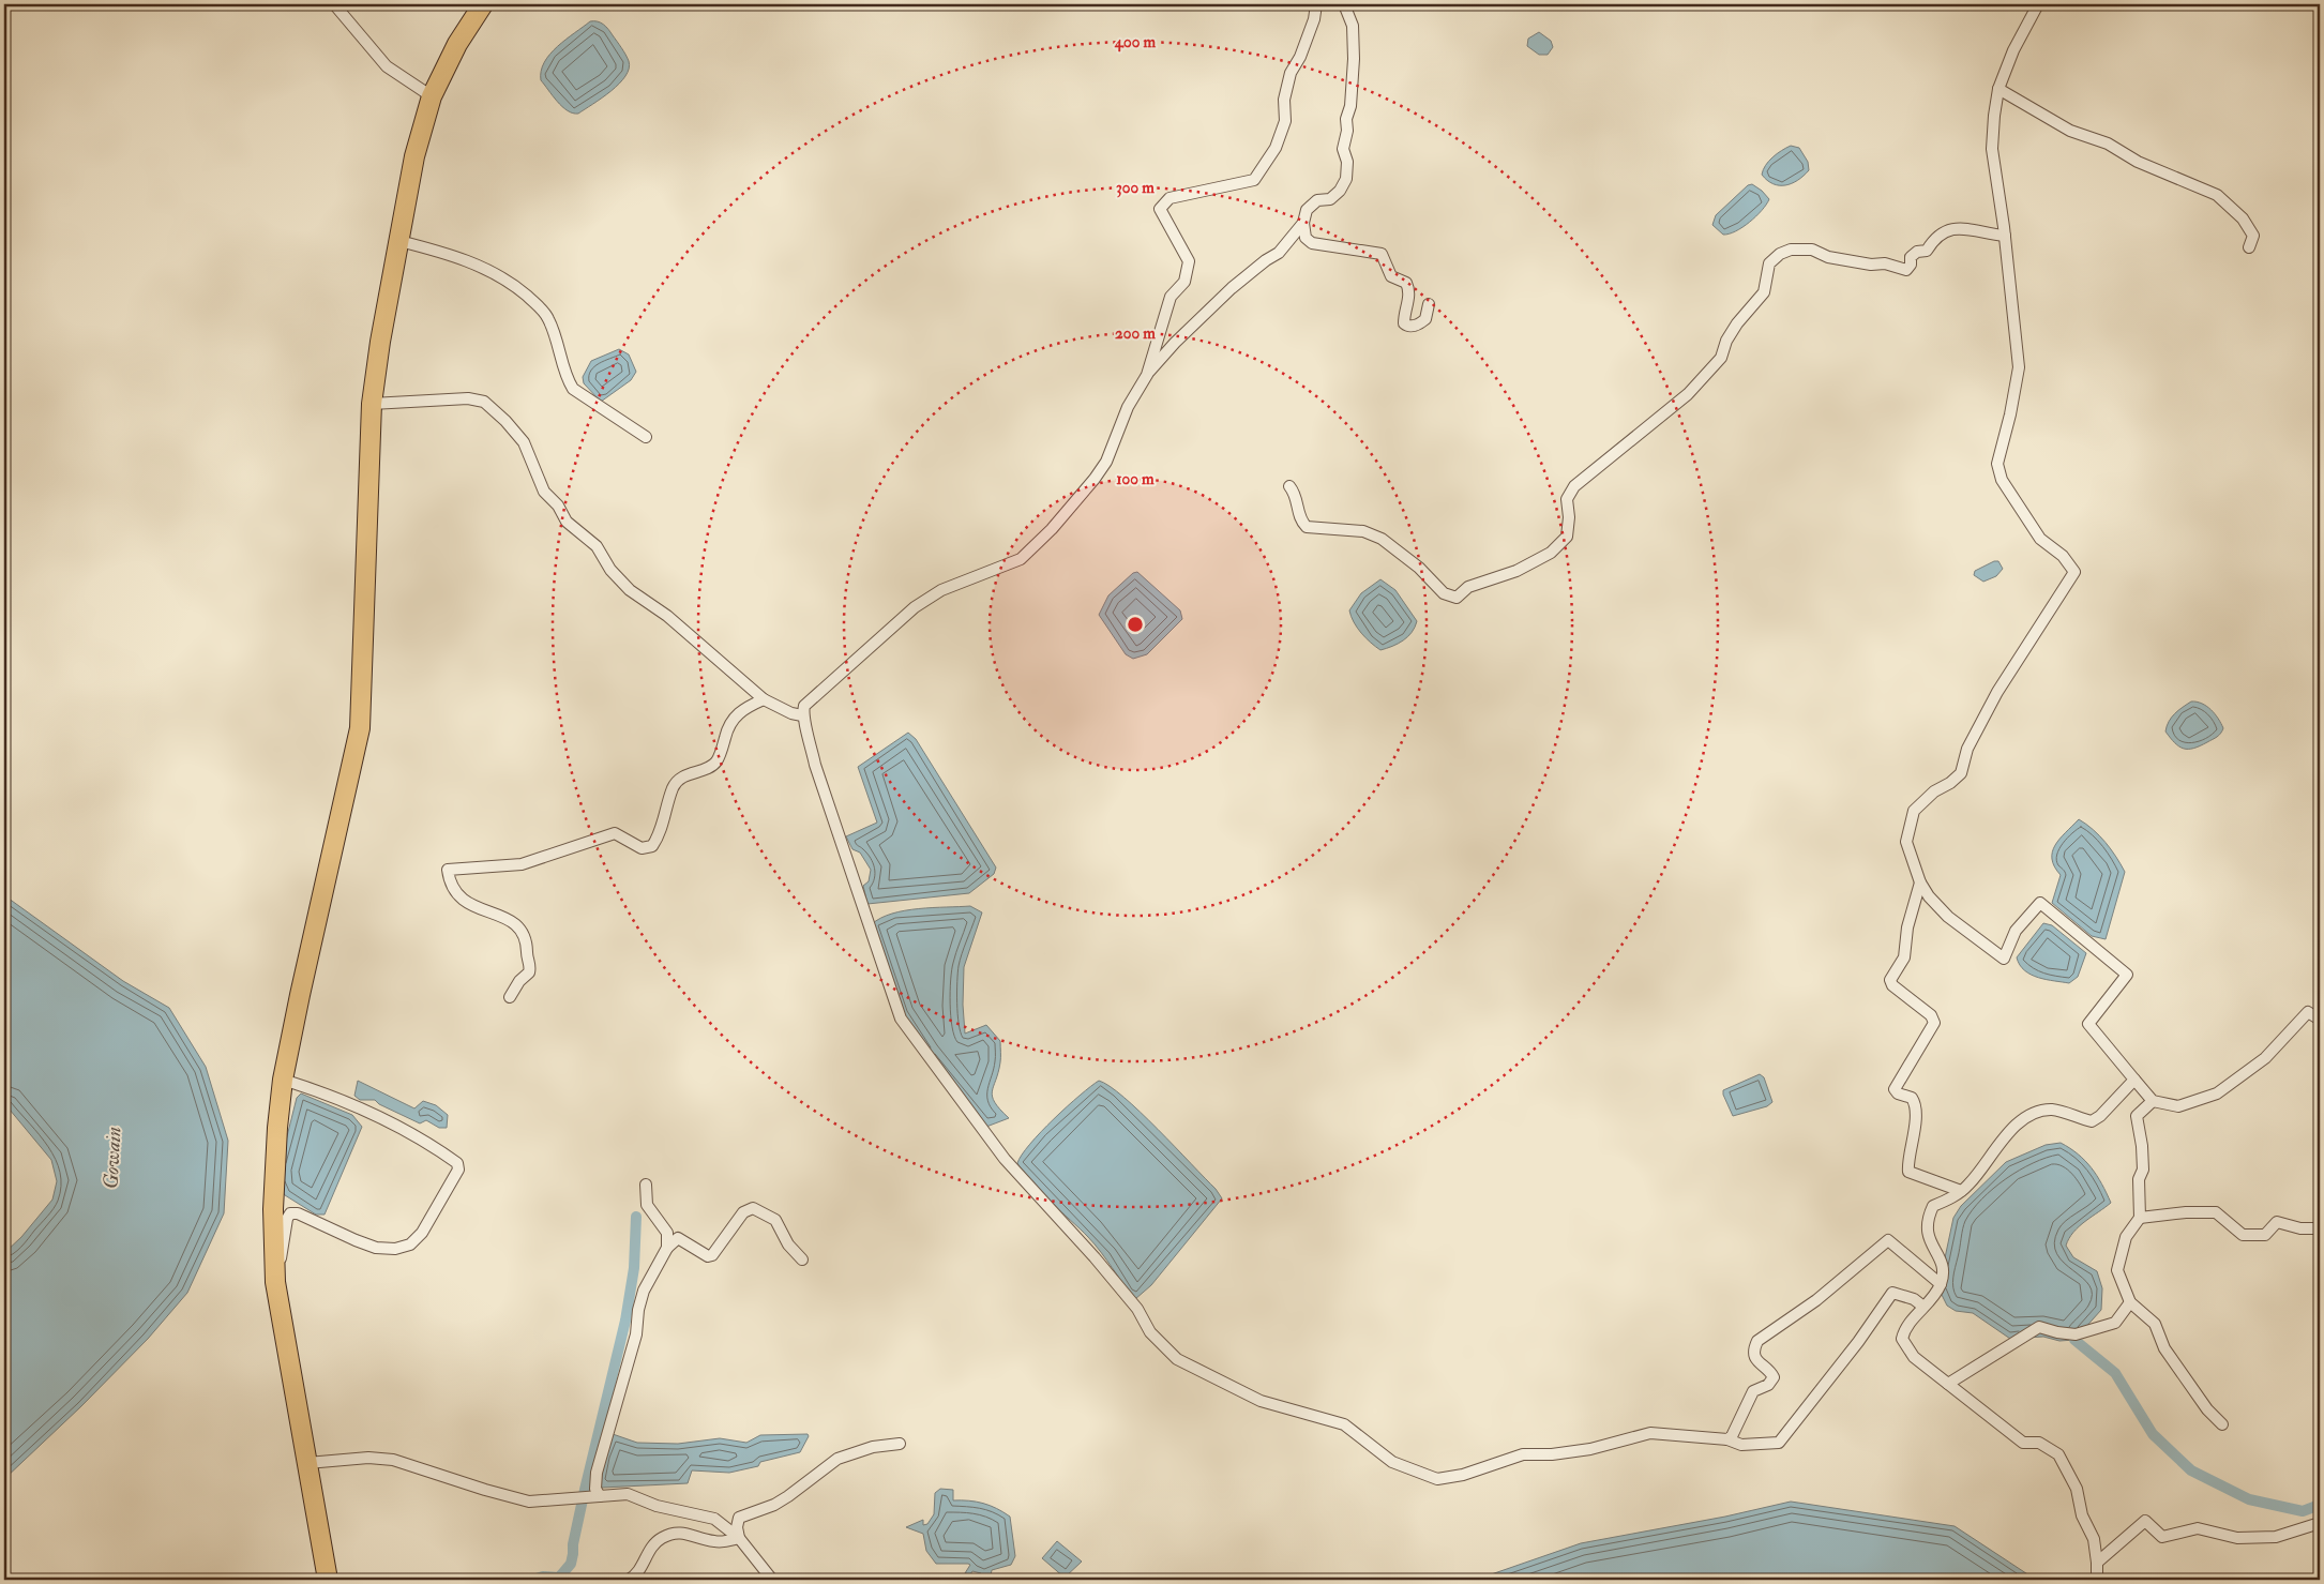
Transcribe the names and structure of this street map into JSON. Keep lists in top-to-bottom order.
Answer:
{
  "water": ["Gowain"],
  "rings": [
    "400 m",
    "300 m",
    "200 m",
    "100 m"
  ]
}
